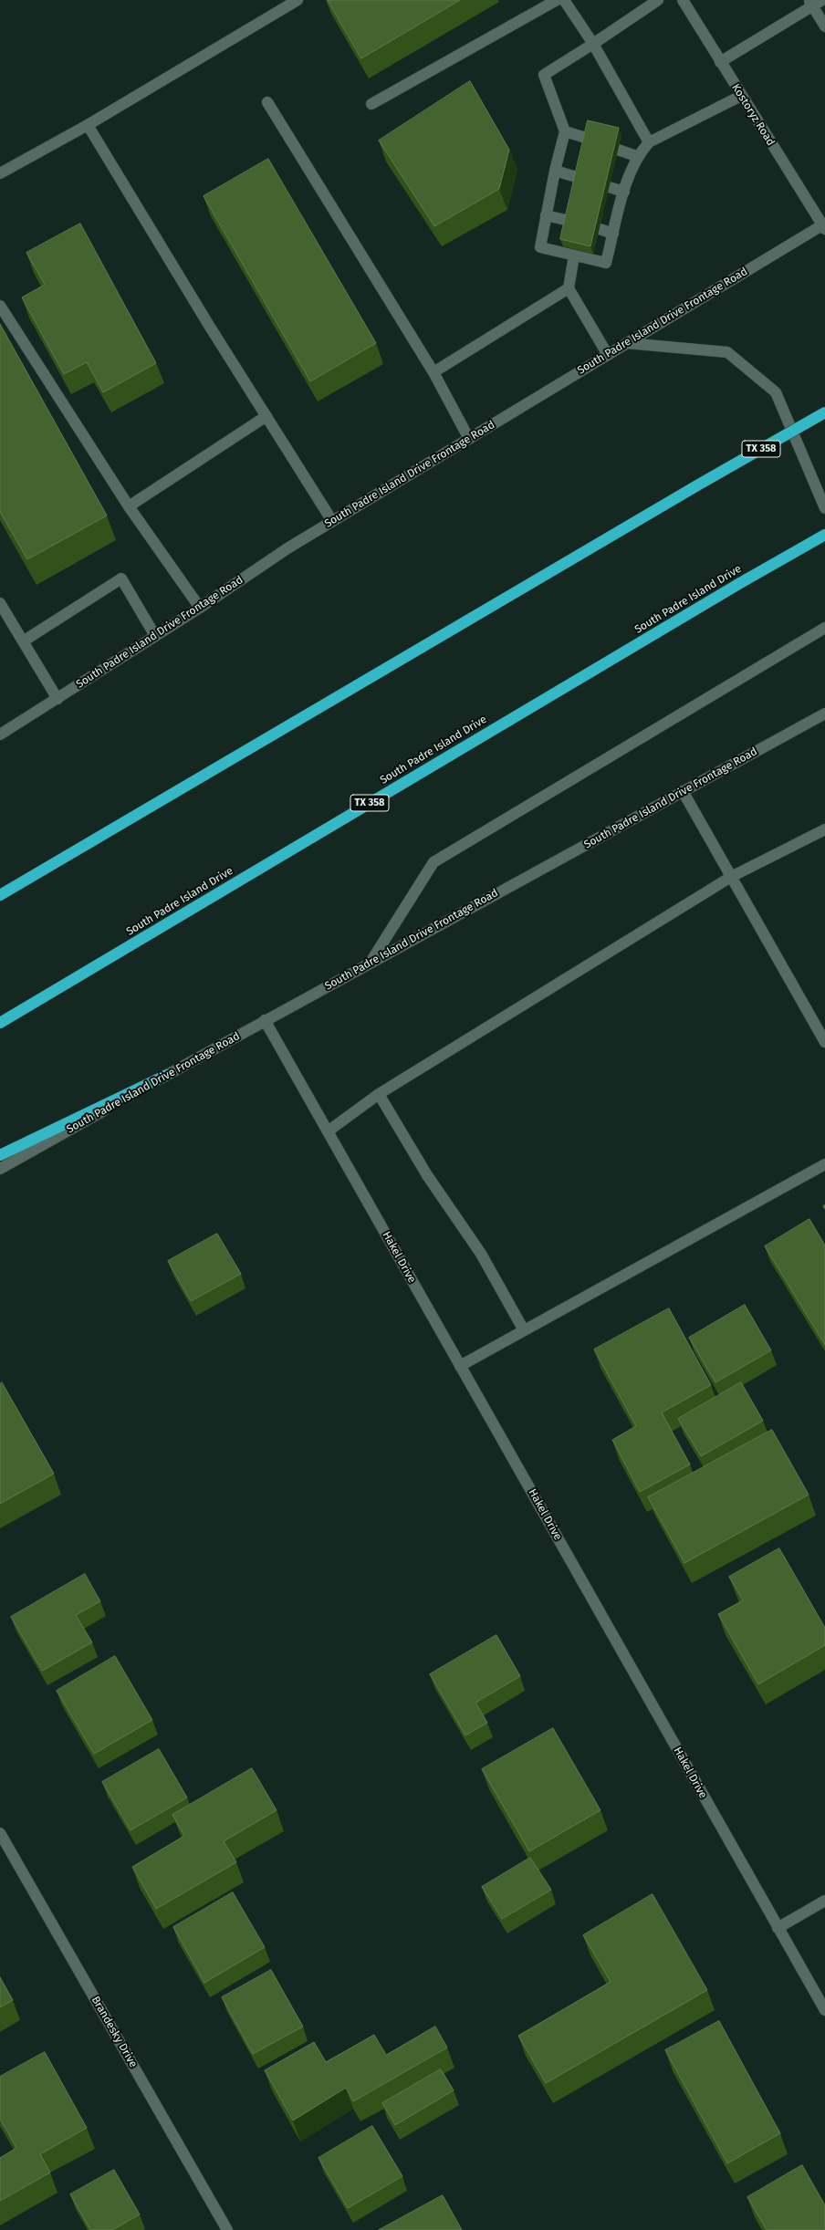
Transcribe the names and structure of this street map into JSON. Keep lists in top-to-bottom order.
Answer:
{
  "streets": {
    "highway": ["TX 358", "South Padre Island Drive"],
    "main road": [
      "Kostoryz Road",
      "South Padre Island Drive Frontage Road",
      "Hakel Drive",
      "Brandesky Drive"
    ]
  },
  "crossings": [
    ["Kostoryz Road", "South Padre Island Drive Frontage Road"],
    ["South Padre Island Drive Frontage Road", "Hakel Drive"]
  ]
}
